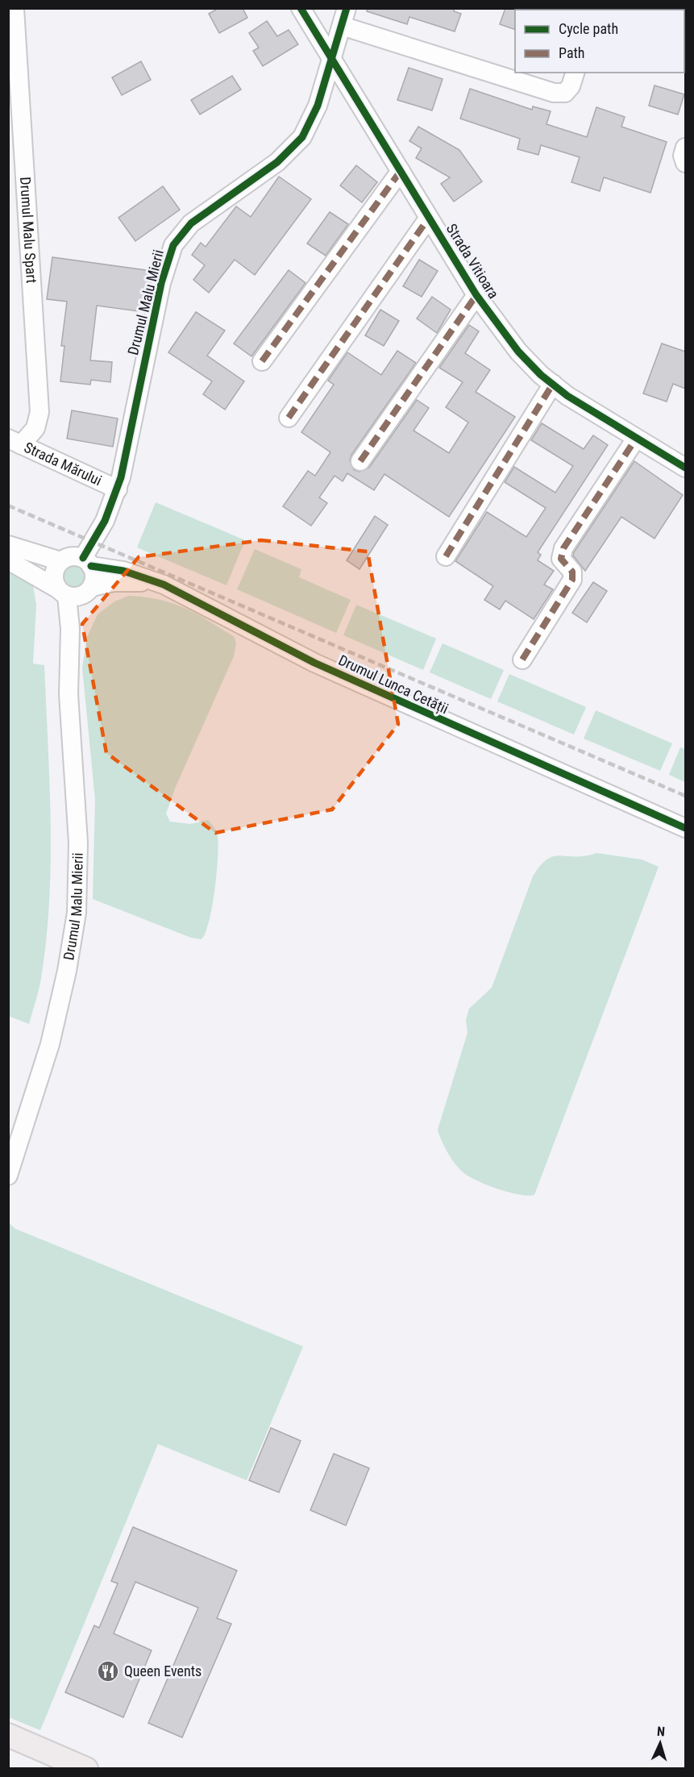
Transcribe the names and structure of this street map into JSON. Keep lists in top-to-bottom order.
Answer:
{
  "streets": {
    "street": [
      "Drumul Malu Spart",
      "Strada Vitioara",
      "Drumul Malu Mierii",
      "Strada Mărului",
      "Drumul Lunca Cetății"
    ]
  },
  "crossings": [
    ["Drumul Malu Spart", "Strada Mărului"],
    ["Strada Vitioara", "Drumul Malu Mierii"],
    ["Drumul Malu Mierii", "Strada Mărului"],
    ["Drumul Malu Mierii", "Drumul Lunca Cetății"]
  ],
  "places": {
    "restaurant": ["Queen Events"]
  },
  "legend": ["Cycle path", "Path"],
  "north": "top"
}
